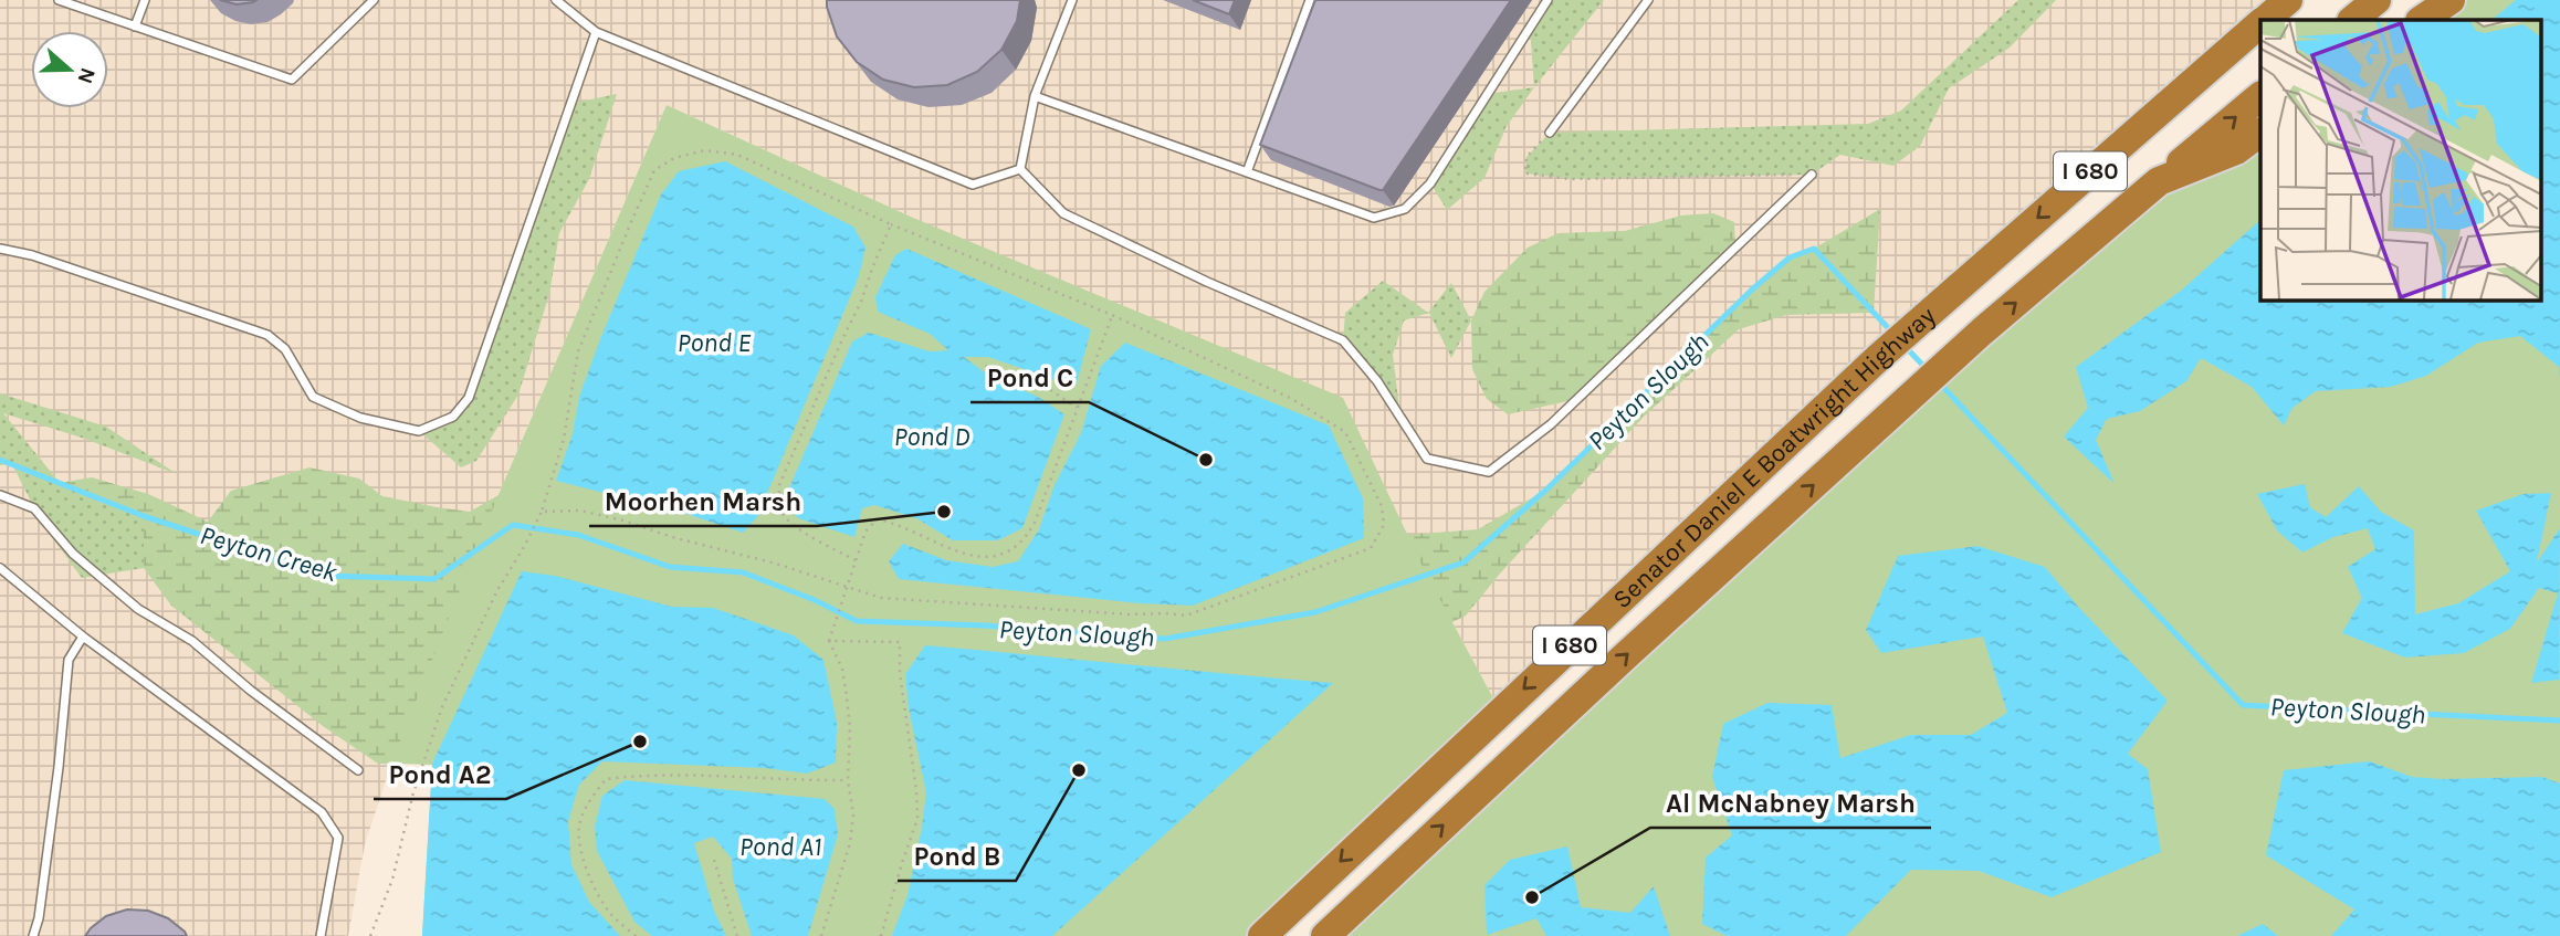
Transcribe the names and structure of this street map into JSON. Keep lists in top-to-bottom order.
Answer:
{
  "streets": {
    "highway": ["I 680", "Senator Daniel E Boatwright Highway"]
  },
  "crossings": [
    ["I 680", "Senator Daniel E Boatwright Highway"]
  ],
  "water": [
    "Pond E",
    "Peyton Slough",
    "Pond D",
    "Peyton Creek",
    "Pond A1"
  ],
  "places": [
    "Pond C",
    "Moorhen Marsh",
    "Pond A2",
    "Pond B",
    "Al McNabney Marsh"
  ],
  "north": "right"
}
